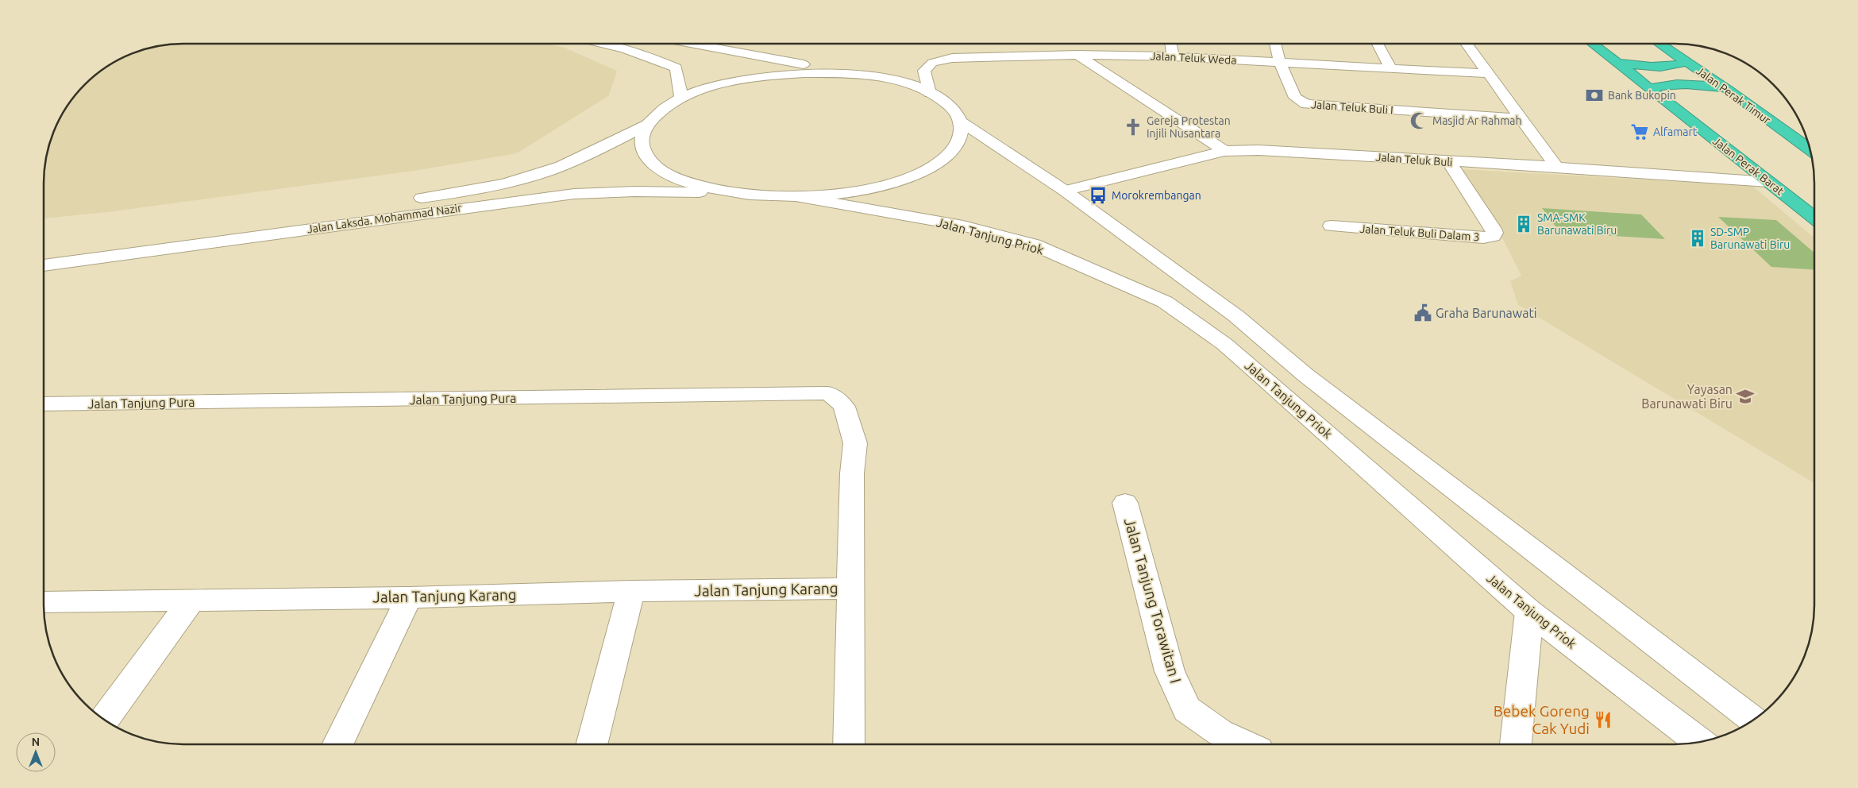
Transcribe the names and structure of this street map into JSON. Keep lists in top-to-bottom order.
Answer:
{
  "streets": {
    "highway": ["Jalan Perak Timur", "Jalan Perak Barat"],
    "street": [
      "Jalan Teluk Weda",
      "Jalan Teluk Buli I",
      "Jalan Teluk Buli",
      "Jalan Laksda. Mohammad Nazir",
      "Jalan Teluk Buli Dalam 3",
      "Jalan Tanjung Priok",
      "Jalan Tanjung Pura",
      "Jalan Tanjung Karang",
      "Jalan Tanjung Torawitan I"
    ]
  },
  "crossings": [
    ["Jalan Teluk Weda", "Jalan Teluk Buli I"],
    ["Jalan Teluk Buli", "Jalan Perak Barat"],
    ["Jalan Teluk Buli", "Jalan Teluk Buli Dalam 3"],
    ["Jalan Tanjung Pura", "Jalan Tanjung Karang"]
  ],
  "places": {
    "bank": ["Bank Bukopin"],
    "mosque": ["Masjid Ar Rahmah"],
    "church": ["Gereja Protestan Injili Nusantara"],
    "supermarket": ["Alfamart"],
    "bus stop": ["Morokrembangan"],
    "building": ["SMA-SMK Barunawati Biru", "SD-SMP Barunawati Biru"],
    "public building": ["Graha Barunawati"],
    "school or university": ["Yayasan Barunawati Biru"],
    "restaurant": ["Bebek Goreng Cak Yudi"]
  },
  "north": "top"
}
